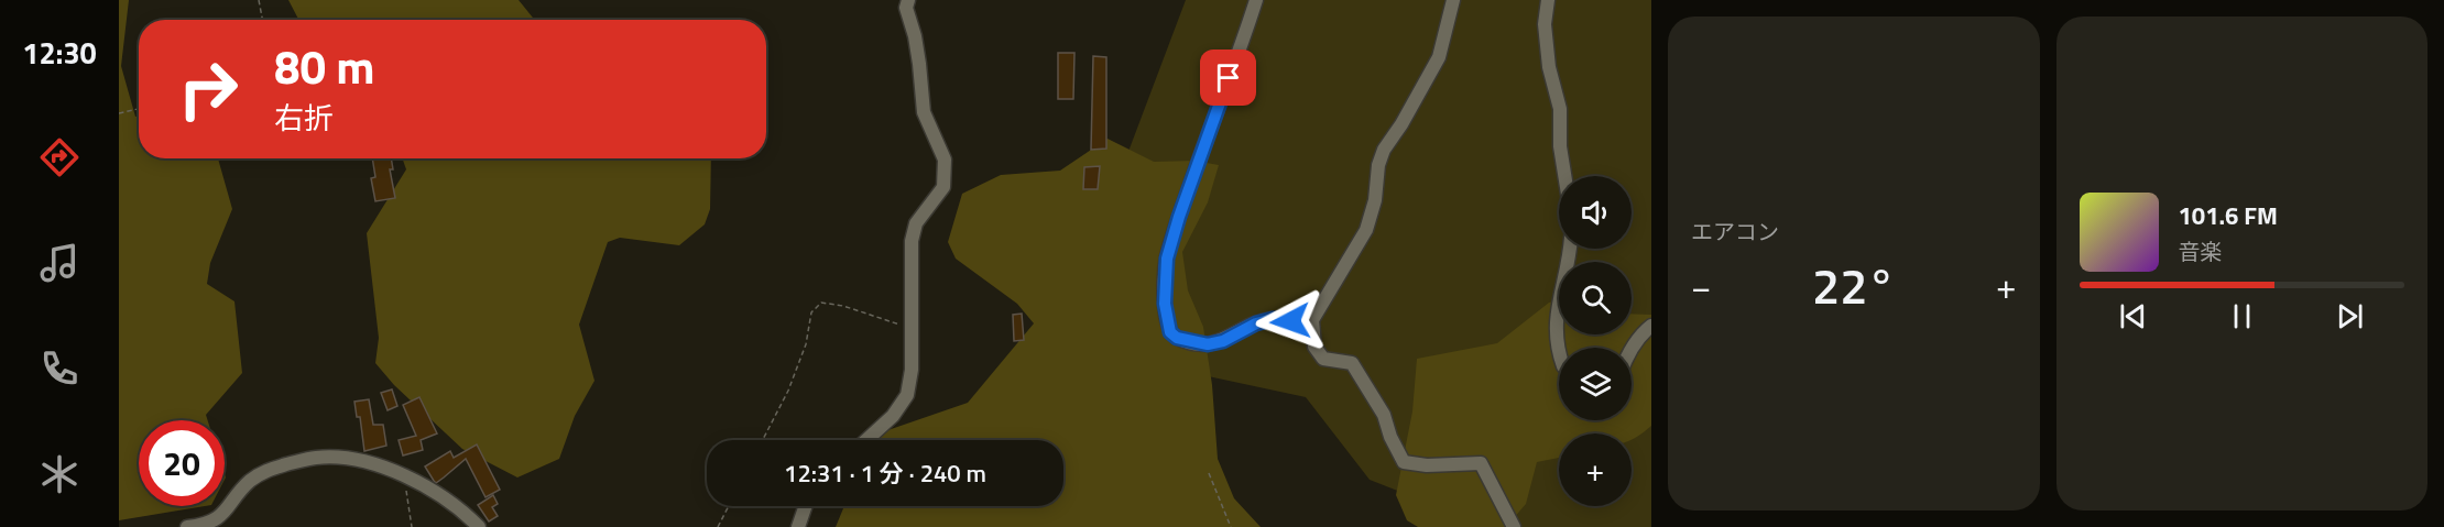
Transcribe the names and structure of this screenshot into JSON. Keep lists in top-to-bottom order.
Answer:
{
  "page": {
    "tabs": "12:30",
    "tile": "エアコン",
    "turn": ["80 m", "右折"],
    "map_buttons": "+",
    "song": ["101.6 FM", "音楽"],
    "heat": ["−", "22°", "+"],
    "limit": "20",
    "trip": "12:31 · 1 分 · 240 m"
  }
}
